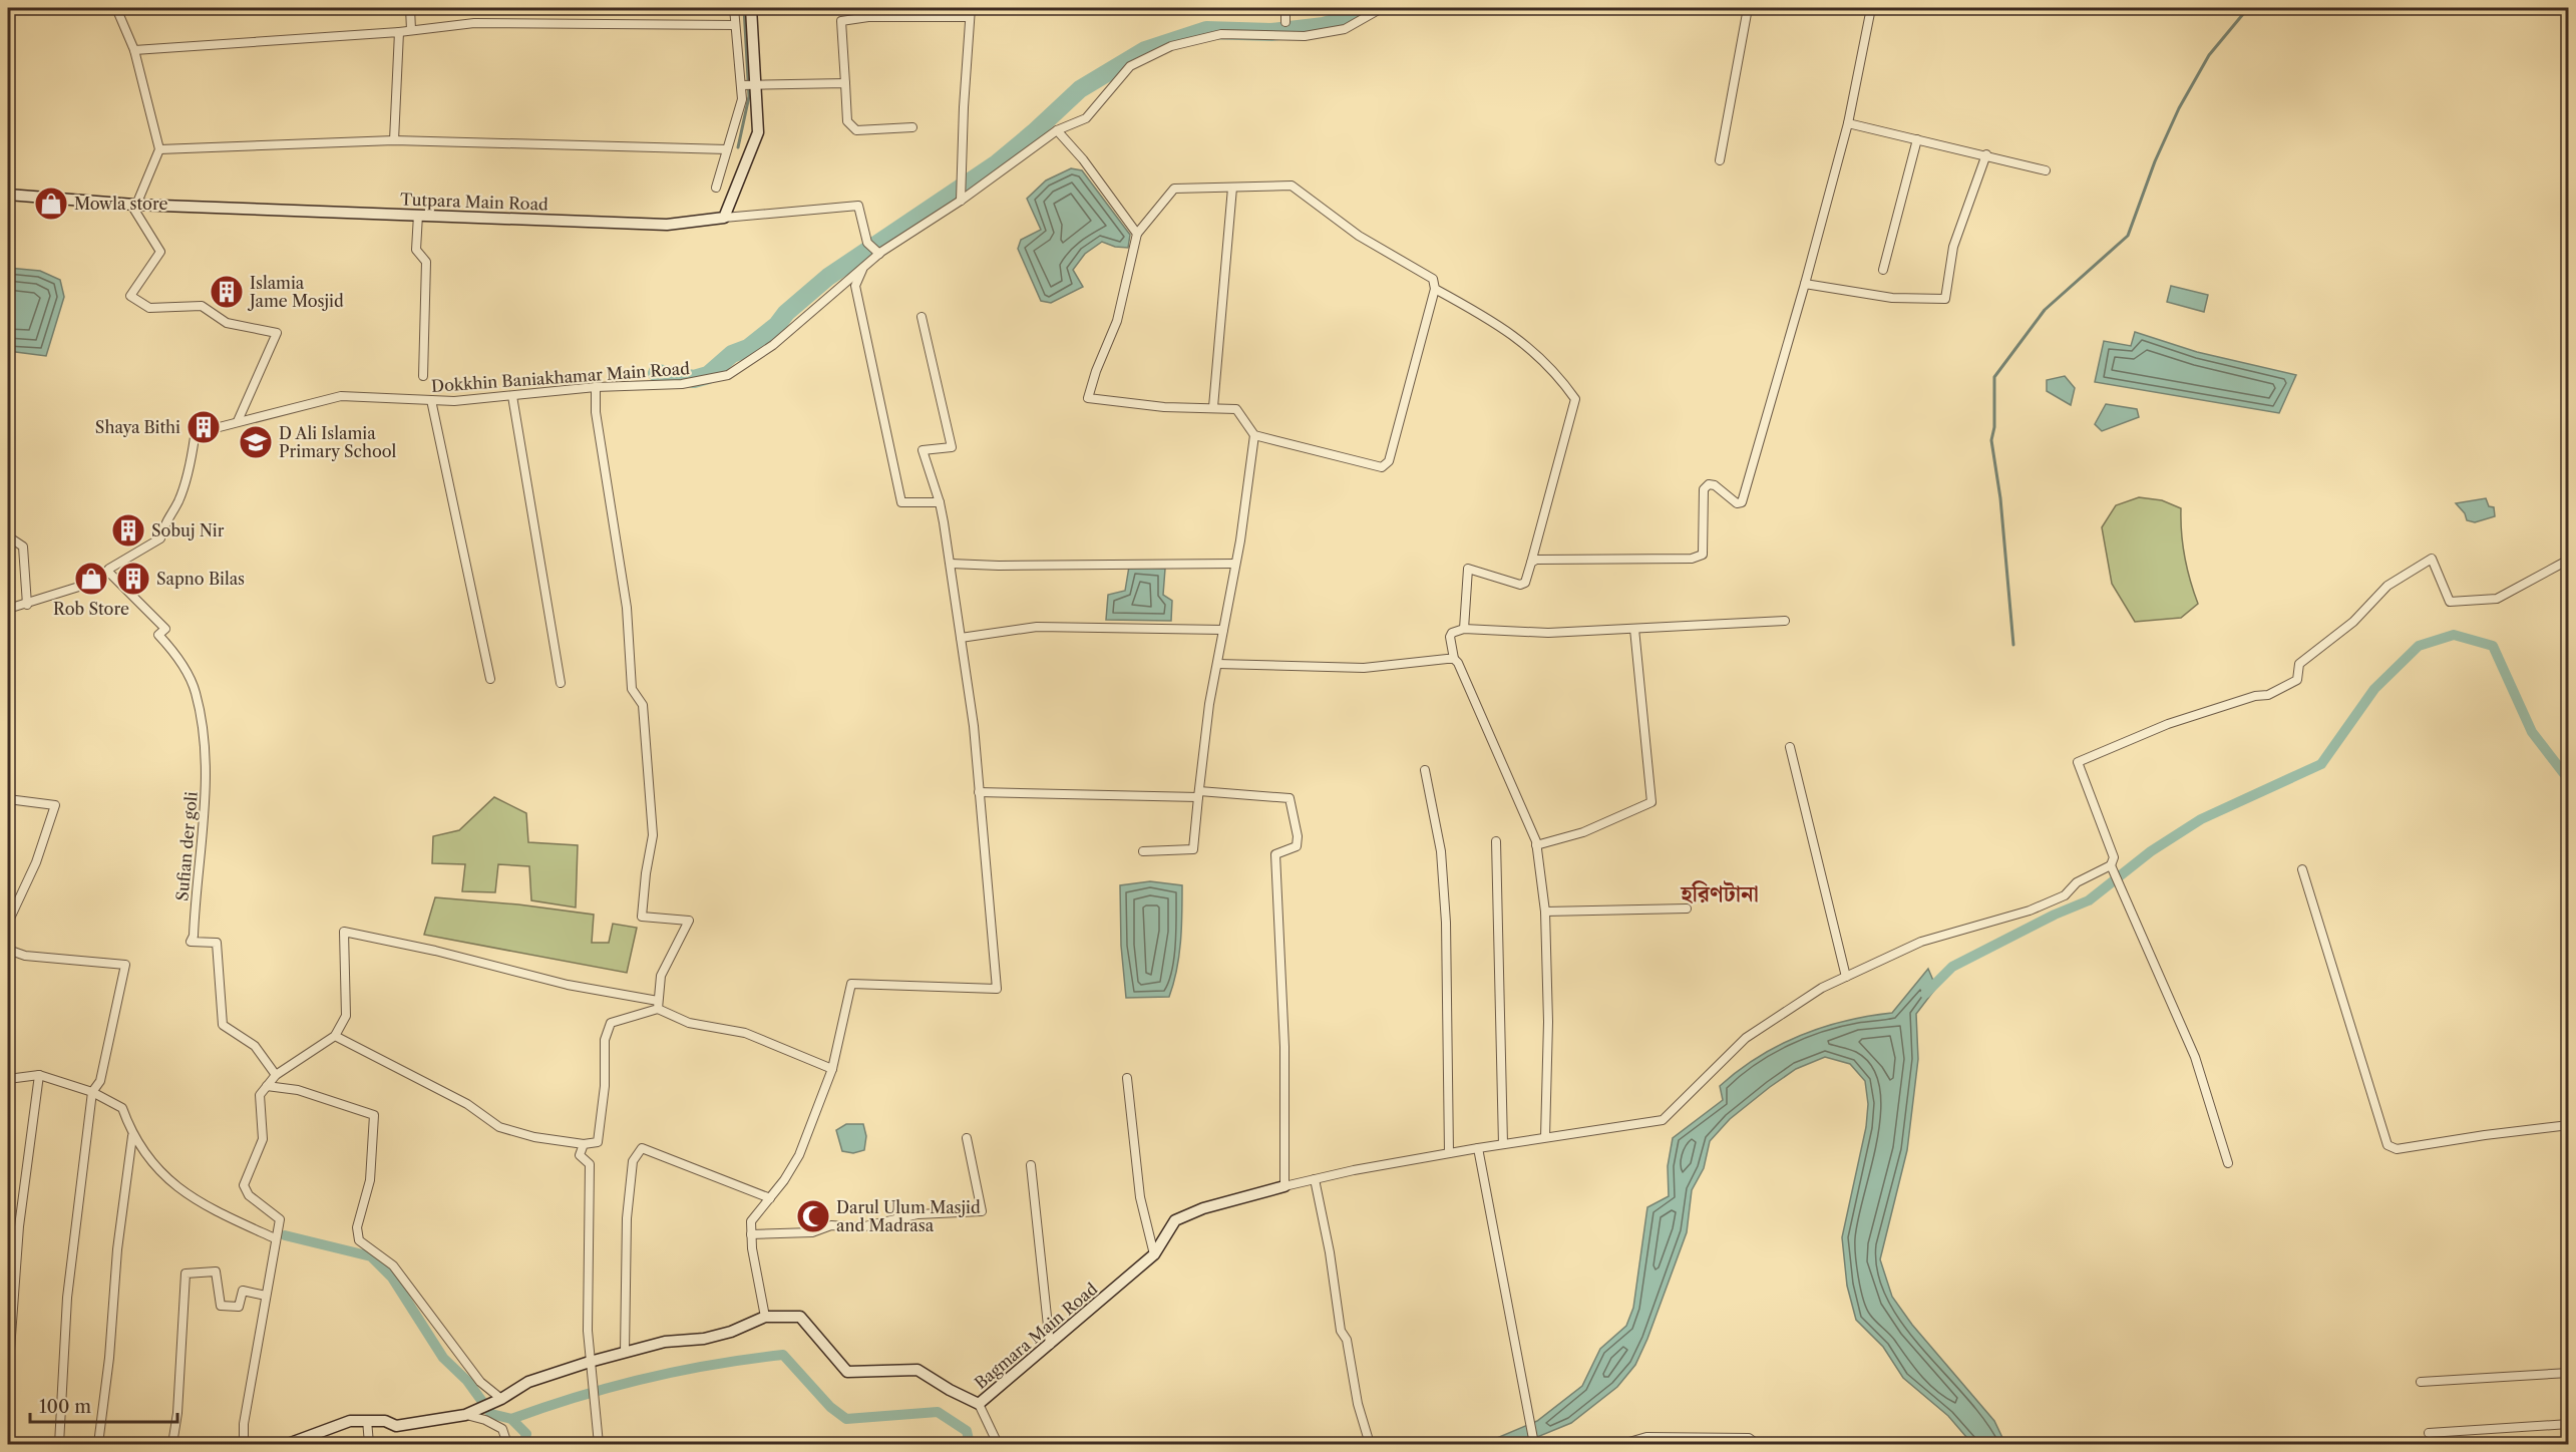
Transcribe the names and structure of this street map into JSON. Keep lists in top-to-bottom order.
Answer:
{
  "streets": {
    "street": [
      "Tutpara Main Road",
      "Dokkhin Baniakhamar Main Road",
      "Sufian der goli",
      "Bagmara Main Road"
    ]
  },
  "crossings": [
    ["Dokkhin Baniakhamar Main Road", "Sufian der goli"]
  ],
  "districts": ["হরিণটানা"],
  "places": {
    "shop": ["Mowla store", "Rob Store"],
    "building": [
      "Islamia Jame Mosjid",
      "Shaya Bithi",
      "Sobuj Nir",
      "Sapno Bilas"
    ],
    "school or university": ["D Ali Islamia Primary School"],
    "mosque": ["Darul Ulum Masjid and Madrasa"]
  },
  "scale_bar": "100 m"
}
